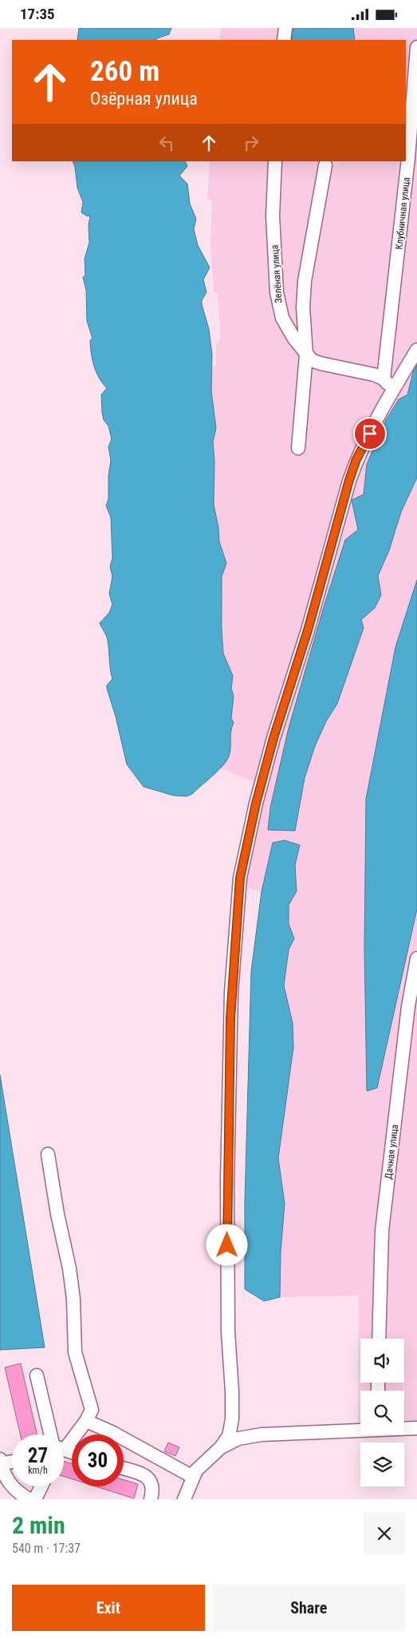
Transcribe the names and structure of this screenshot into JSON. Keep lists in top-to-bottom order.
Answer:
{
  "streets": {
    "street": ["Клубничная улица", "Зелёная улица", "Дачная улица"]
  },
  "page": {
    "status": "17:35",
    "turn": ["260 m", "Озёрная улица"],
    "speed": "27 km/h",
    "limit": "30",
    "heading": ["2 min", "540 m · 17:37"],
    "buttons": ["Exit", "Share"]
  }
}
